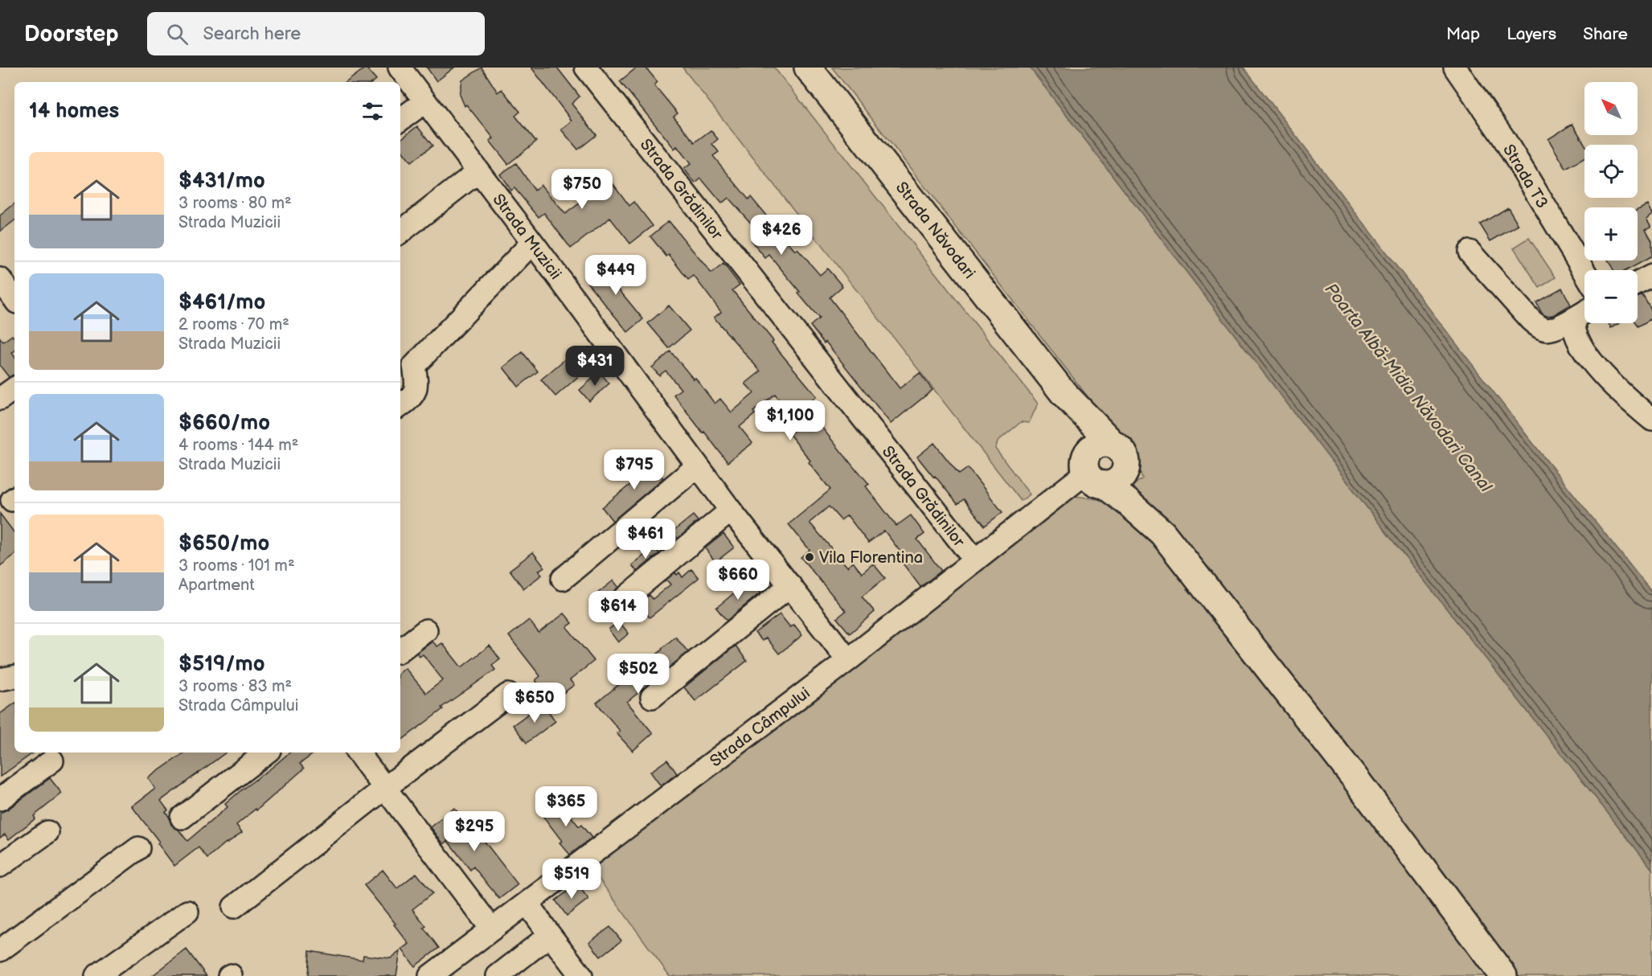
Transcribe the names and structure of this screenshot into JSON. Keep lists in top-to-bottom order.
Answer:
{
  "streets": {
    "main road": ["Strada Năvodari"],
    "street": [
      "Strada T3",
      "Strada Grădinilor",
      "Strada Muzicii",
      "Strada Câmpului"
    ]
  },
  "crossings": [
    ["Strada Grădinilor", "Strada Câmpului"],
    ["Strada Năvodari", "Strada Câmpului"],
    ["Strada Muzicii", "Strada Câmpului"]
  ],
  "water": ["Poarta Albă-Midia Năvodari Canal"],
  "places": ["Vila Florentina"],
  "north": "top left",
  "page": {
    "header": "Doorstep",
    "search": "Search here",
    "nav": ["Map", "Layers", "Share"],
    "map_buttons": ["+", "−"],
    "heading": "14 homes",
    "list": [
      {
        "name": "$431/mo",
        "note": "3 rooms · 80 m² · Strada Muzicii"
      },
      {
        "name": "$461/mo",
        "note": "2 rooms · 70 m² · Strada Muzicii"
      },
      {
        "name": "$660/mo",
        "note": "4 rooms · 144 m² · Strada Muzicii"
      },
      {
        "name": "$650/mo",
        "note": "3 rooms · 101 m² · Apartment"
      },
      {
        "name": "$519/mo",
        "note": "3 rooms · 83 m² · Strada Câmpului"
      }
    ],
    "price": [
      "$750",
      "$426",
      "$449",
      "$431",
      "$1,100",
      "$795",
      "$461",
      "$660",
      "$614",
      "$502",
      "$650",
      "$365",
      "$295",
      "$519"
    ]
  }
}
